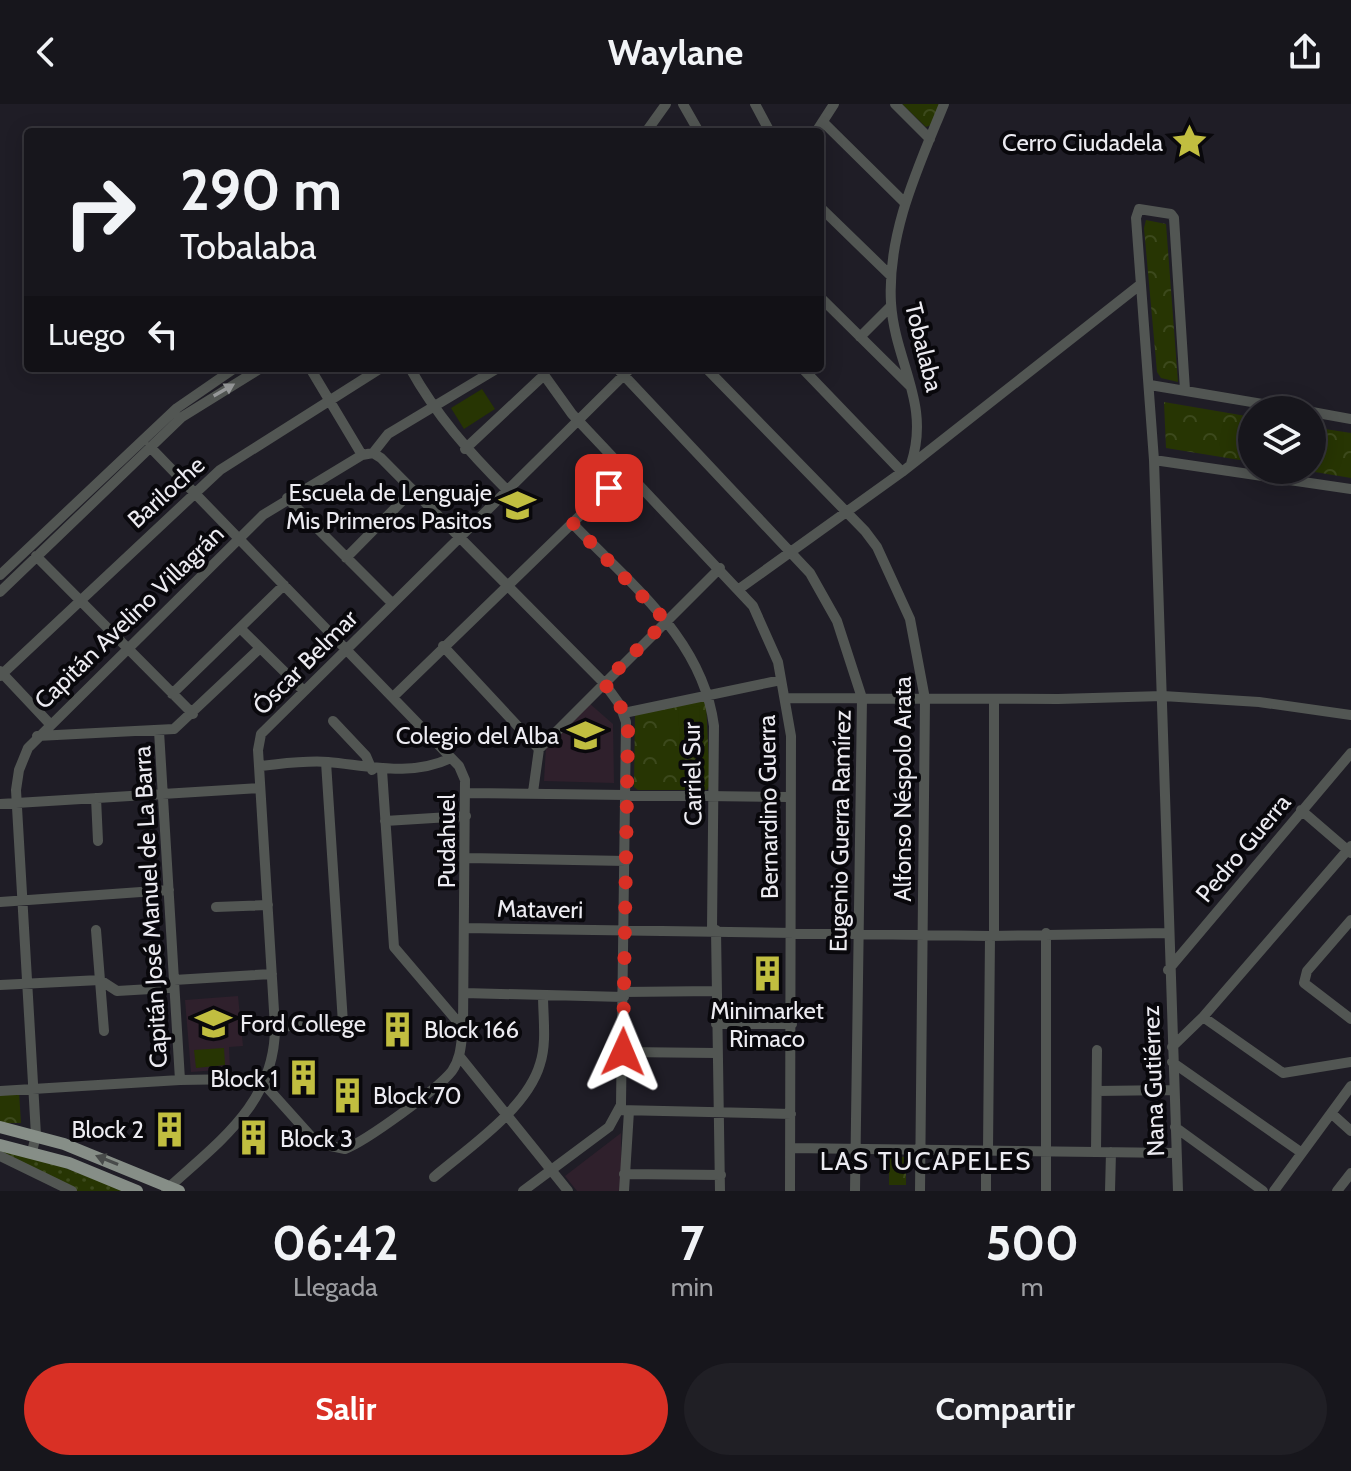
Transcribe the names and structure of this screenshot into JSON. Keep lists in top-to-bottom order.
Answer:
{
  "streets": {
    "street": [
      "Tobalaba",
      "Bariloche",
      "Capitán Avelino Villagrán",
      "Óscar Belmar",
      "Carriel Sur",
      "Alfonso Néspolo Arata",
      "Bernardino Guerra",
      "Eugenio Guerra Ramírez",
      "Pudahuel",
      "Pedro Guerra",
      "Capitán José Manuel de La Barra",
      "Mataveri",
      "Nana Gutiérrez"
    ]
  },
  "crossings": [
    ["Bariloche", "Pudahuel"],
    ["Capitán Avelino Villagrán", "Pudahuel"],
    ["Óscar Belmar", "Bernardino Guerra"],
    ["Óscar Belmar", "Pudahuel"],
    ["Carriel Sur", "Mataveri"],
    ["Alfonso Néspolo Arata", "Mataveri"],
    ["Bernardino Guerra", "Mataveri"],
    ["Eugenio Guerra Ramírez", "Mataveri"],
    ["Pudahuel", "Mataveri"],
    ["Pedro Guerra", "Nana Gutiérrez"],
    ["Mataveri", "Nana Gutiérrez"]
  ],
  "districts": ["LAS TUCAPELES"],
  "places": {
    "place": ["Cerro Ciudadela"],
    "school or university": ["Escuela de Lenguaje Mis Primeros Pasitos", "Colegio del Alba", "Ford College"],
    "building": [
      "Minimarket Rimaco",
      "Block 166",
      "Block 1",
      "Block 70",
      "Block 2",
      "Block 3"
    ]
  },
  "page": {
    "header": "Waylane",
    "turn": ["290 m", "Tobalaba"],
    "then": "Luego",
    "eta": [
      "06:42",
      "Llegada",
      "7",
      "min",
      "500",
      "m"
    ],
    "buttons": ["Salir", "Compartir"]
  }
}
